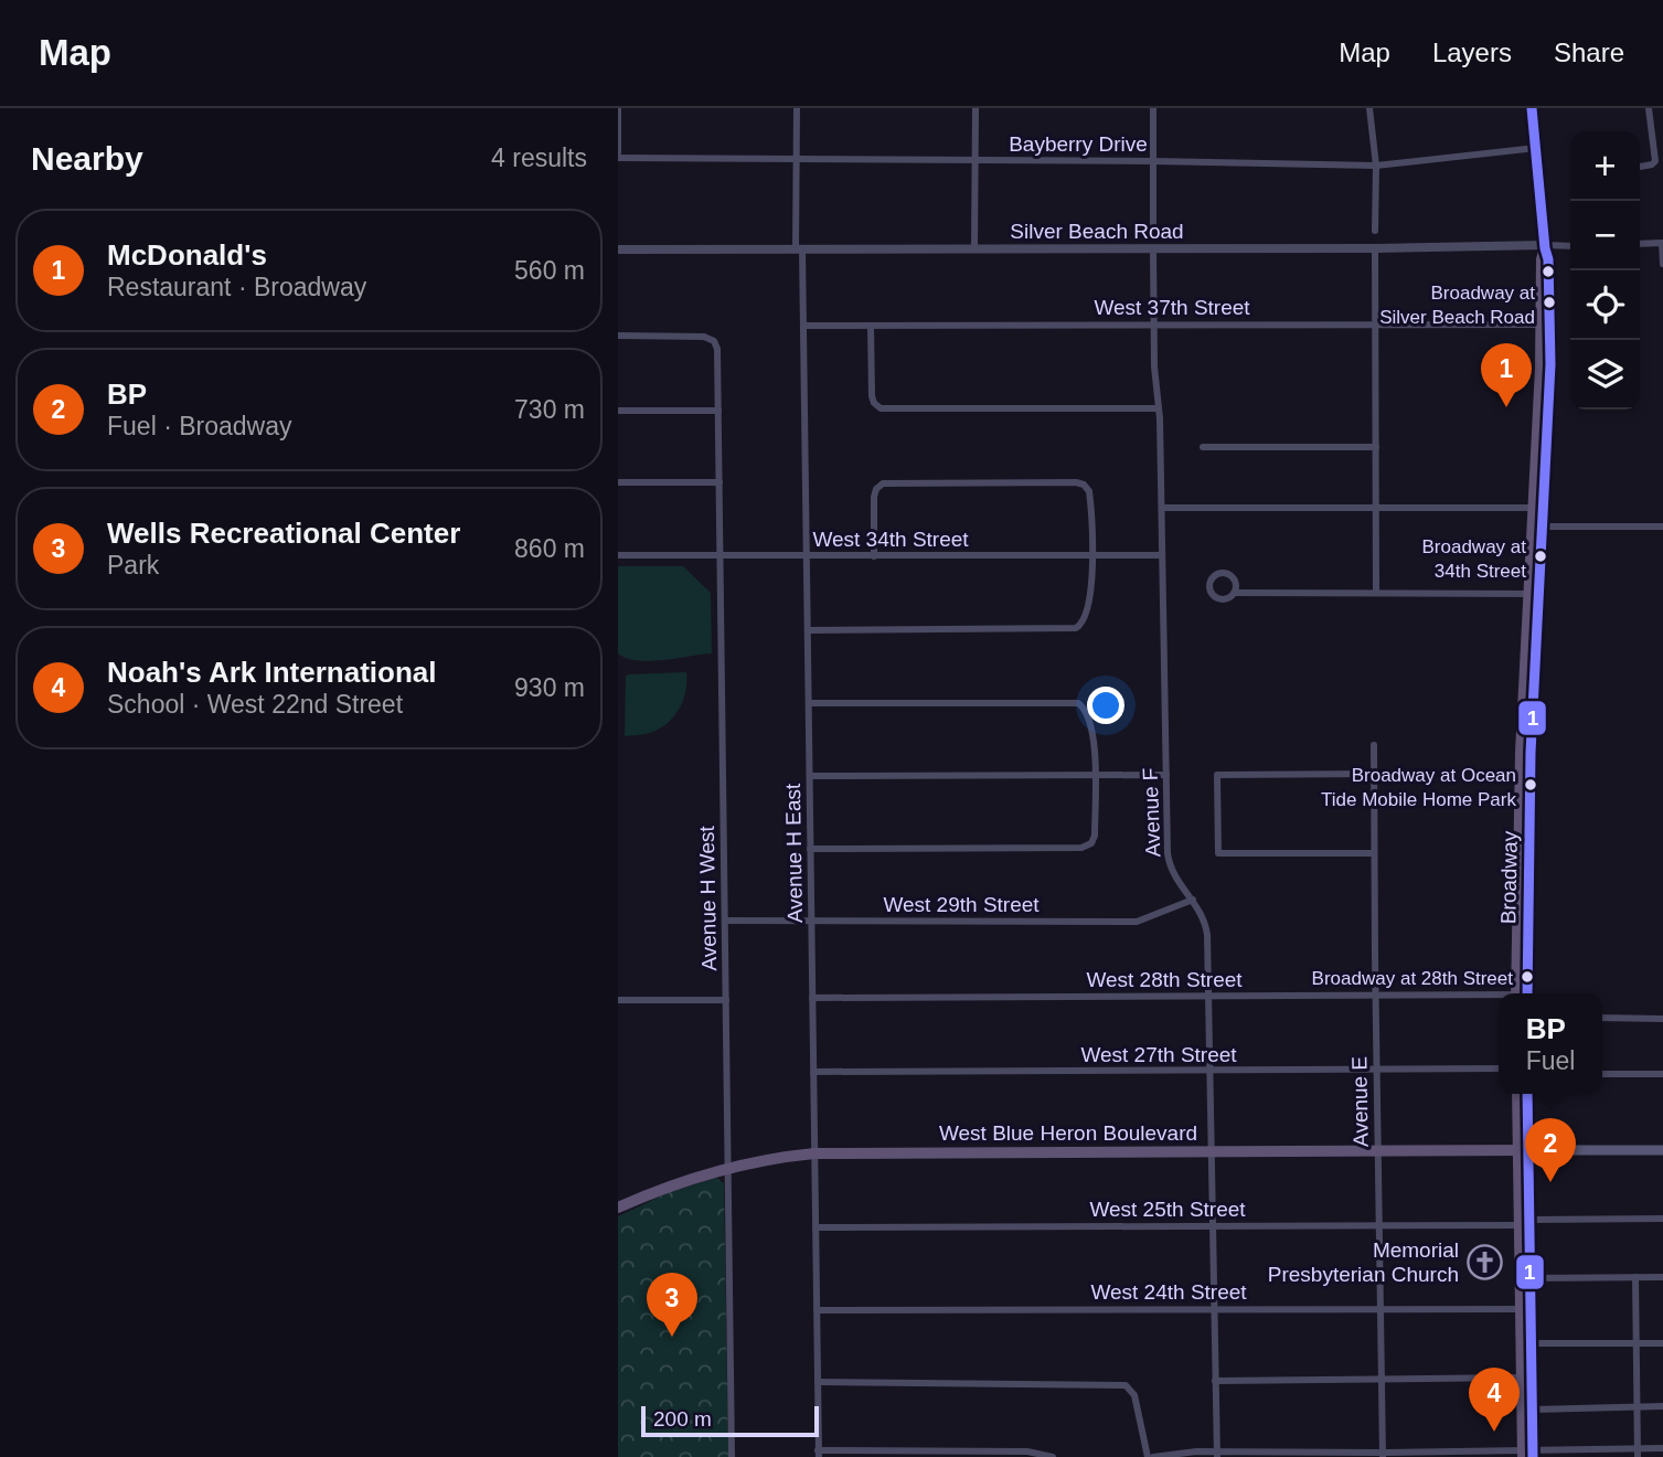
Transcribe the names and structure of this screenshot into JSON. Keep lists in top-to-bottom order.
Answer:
{
  "streets": {
    "main road": ["Broadway", "West Blue Heron Boulevard"],
    "street": [
      "Bayberry Drive",
      "Silver Beach Road",
      "West 37th Street",
      "West 34th Street",
      "Avenue F",
      "Avenue H East",
      "Avenue H West",
      "West 29th Street",
      "West 28th Street",
      "West 27th Street",
      "Avenue E",
      "West 25th Street",
      "West 24th Street"
    ]
  },
  "crossings": [
    ["Bayberry Drive", "Avenue H East"],
    ["Silver Beach Road", "Avenue F"],
    ["Silver Beach Road", "Avenue H East"],
    ["Silver Beach Road", "Broadway"],
    ["West 37th Street", "Avenue F"],
    ["West 37th Street", "Avenue H East"],
    ["West 37th Street", "Broadway"],
    ["West 34th Street", "Avenue F"],
    ["West 34th Street", "Avenue H East"],
    ["West 34th Street", "Avenue H West"],
    ["Avenue F", "West 29th Street"],
    ["Avenue F", "West 28th Street"],
    ["Avenue F", "West 27th Street"],
    ["Avenue F", "West Blue Heron Boulevard"],
    ["Avenue F", "West 25th Street"],
    ["Avenue F", "West 24th Street"],
    ["Avenue H East", "West 29th Street"],
    ["Avenue H East", "West 28th Street"],
    ["Avenue H East", "West 27th Street"],
    ["Avenue H East", "West Blue Heron Boulevard"],
    ["Avenue H East", "West 25th Street"],
    ["Avenue H East", "West 24th Street"],
    ["Avenue H West", "West 29th Street"],
    ["Avenue H West", "West Blue Heron Boulevard"],
    ["West 28th Street", "Avenue E"],
    ["West 27th Street", "Avenue E"],
    ["Avenue E", "West Blue Heron Boulevard"],
    ["Avenue E", "West 25th Street"],
    ["Avenue E", "West 24th Street"]
  ],
  "places": {
    "other": [
      "Broadway at Silver Beach Road",
      "Broadway at 34th Street",
      "Broadway at Ocean Tide Mobile Home Park",
      "Broadway at 28th Street"
    ],
    "church": ["Memorial Presbyterian Church"]
  },
  "lines": ["transit line 1"],
  "scale_bar": "200 m",
  "page": {
    "header": "Map",
    "nav": ["Map", "Layers", "Share"],
    "heading": ["Nearby", "4 results"],
    "map_buttons": ["+", "−"],
    "list": [
      {
        "mark": "1",
        "name": "McDonald's",
        "note": "Restaurant · Broadway",
        "value": "560 m"
      },
      {
        "mark": "2",
        "name": "BP",
        "note": "Fuel · Broadway",
        "value": "730 m"
      },
      {
        "mark": "3",
        "name": "Wells Recreational Center",
        "note": "Park",
        "value": "860 m"
      },
      {
        "mark": "4",
        "name": "Noah's Ark International",
        "note": "School · West 22nd Street",
        "value": "930 m"
      }
    ],
    "pins": [
      "1",
      "2",
      "3",
      "4"
    ],
    "popup": ["BP", "Fuel"],
    "scale": "200 m"
  }
}
